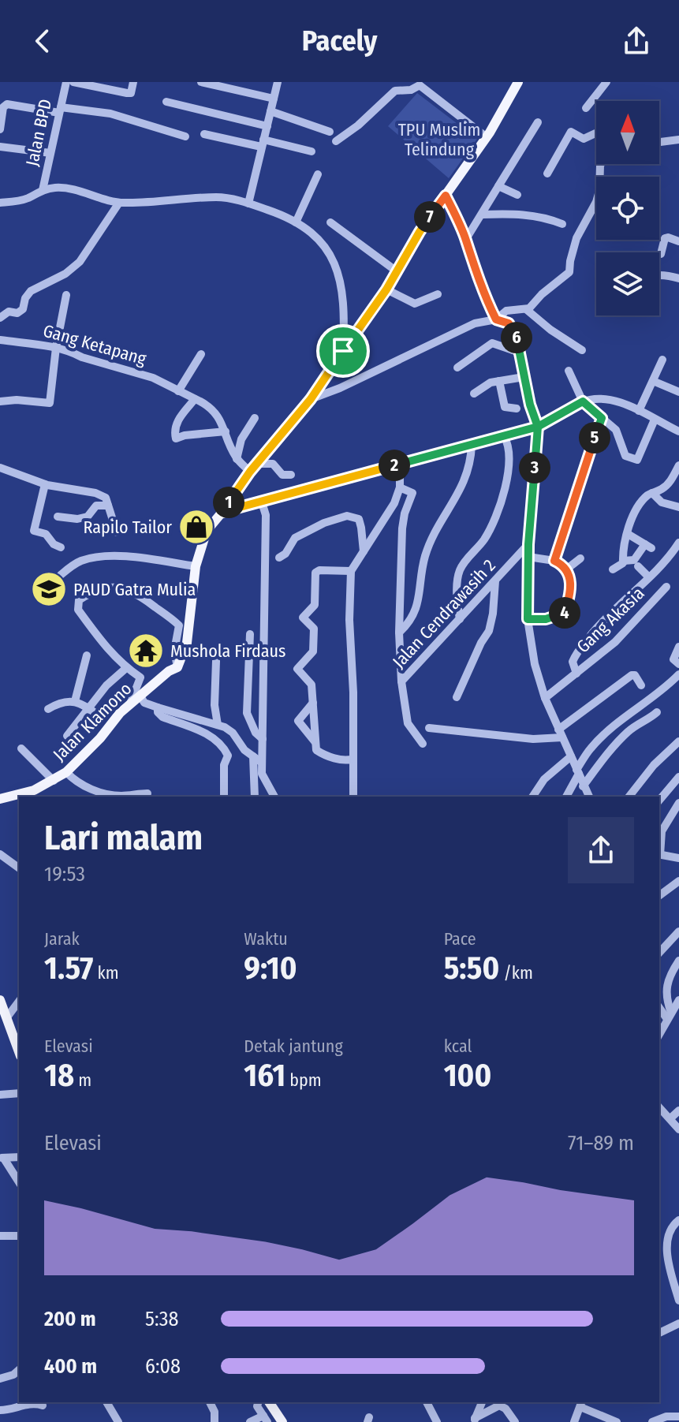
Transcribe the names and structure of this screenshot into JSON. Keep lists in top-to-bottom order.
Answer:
{
  "streets": {
    "main road": ["Jalan Klamono"],
    "street": [
      "Jalan BPD",
      "Gang Ketapang",
      "Jalan Cendrawasih 2",
      "Gang Akasia"
    ]
  },
  "parks": ["TPU Muslim Telindung"],
  "places": {
    "shop": ["Rapilo Tailor"],
    "school or university": ["PAUD Gatra Mulia"],
    "temple": ["Mushola Firdaus"]
  },
  "north": "top",
  "page": {
    "header": "Pacely",
    "pins": [
      "7",
      "6",
      "5",
      "2",
      "3",
      "1",
      "4"
    ],
    "heading": ["Lari malam", "19:53"],
    "stats": [
      ["Jarak", "1.57 km"],
      ["Waktu", "9:10"],
      ["Pace", "5:50 /km"],
      ["Elevasi", "18 m"],
      ["Detak jantung", "161 bpm"],
      ["kcal", "100"]
    ],
    "chart": ["Elevasi", "71–89 m"],
    "list": [
      {
        "name": "200 m",
        "note": "5:38"
      },
      {
        "name": "400 m",
        "note": "6:08"
      }
    ]
  }
}
